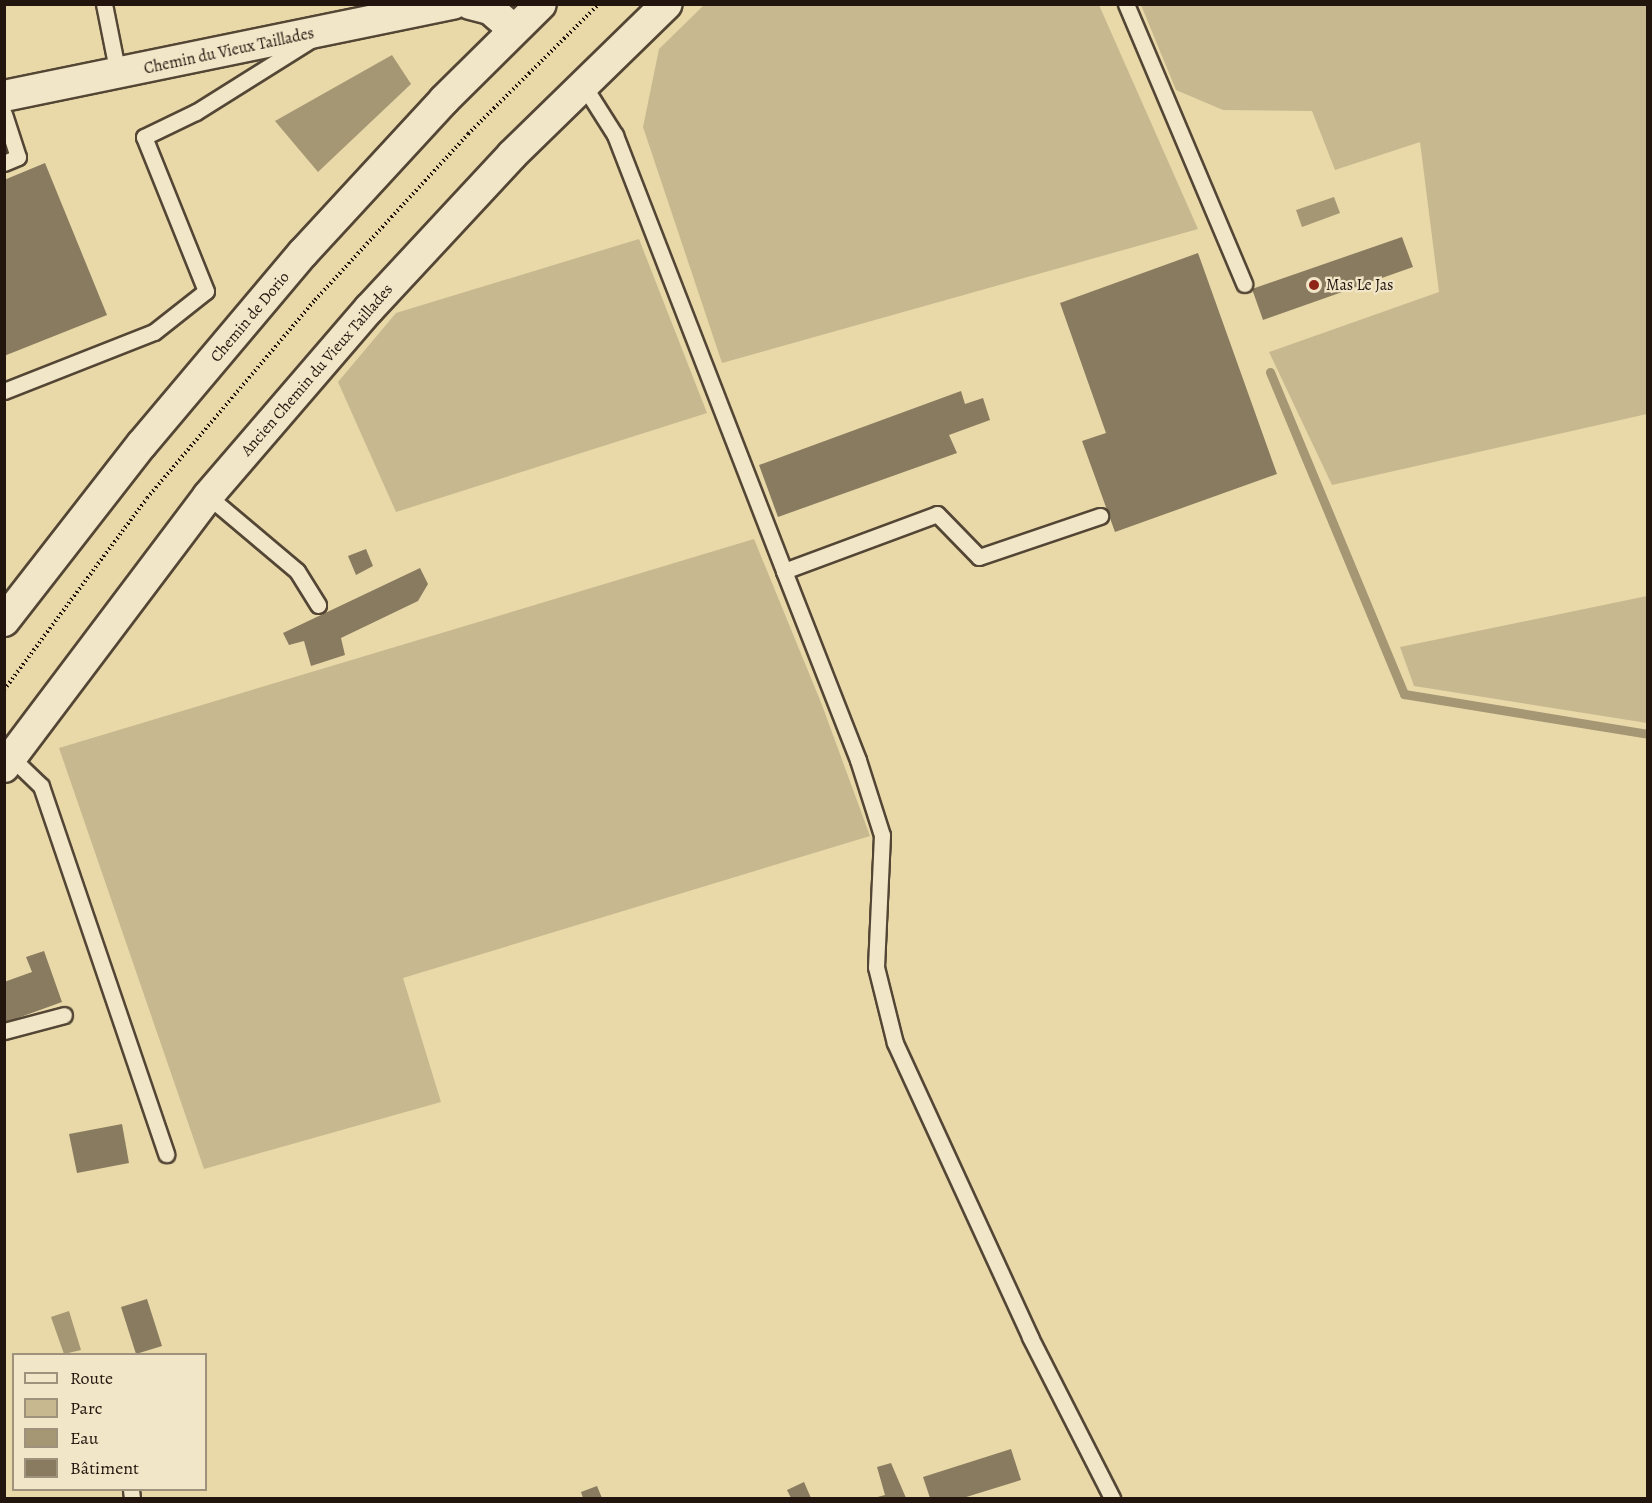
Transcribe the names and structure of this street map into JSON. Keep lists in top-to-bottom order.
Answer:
{
  "streets": {
    "street": ["Chemin du Vieux Taillades", "Chemin de Dorio", "Ancien Chemin du Vieux Taillades"]
  },
  "crossings": [
    ["Chemin du Vieux Taillades", "Chemin de Dorio"]
  ],
  "places": ["Mas Le Jas"],
  "legend": [
    "Route",
    "Parc",
    "Eau",
    "Bâtiment"
  ]
}
